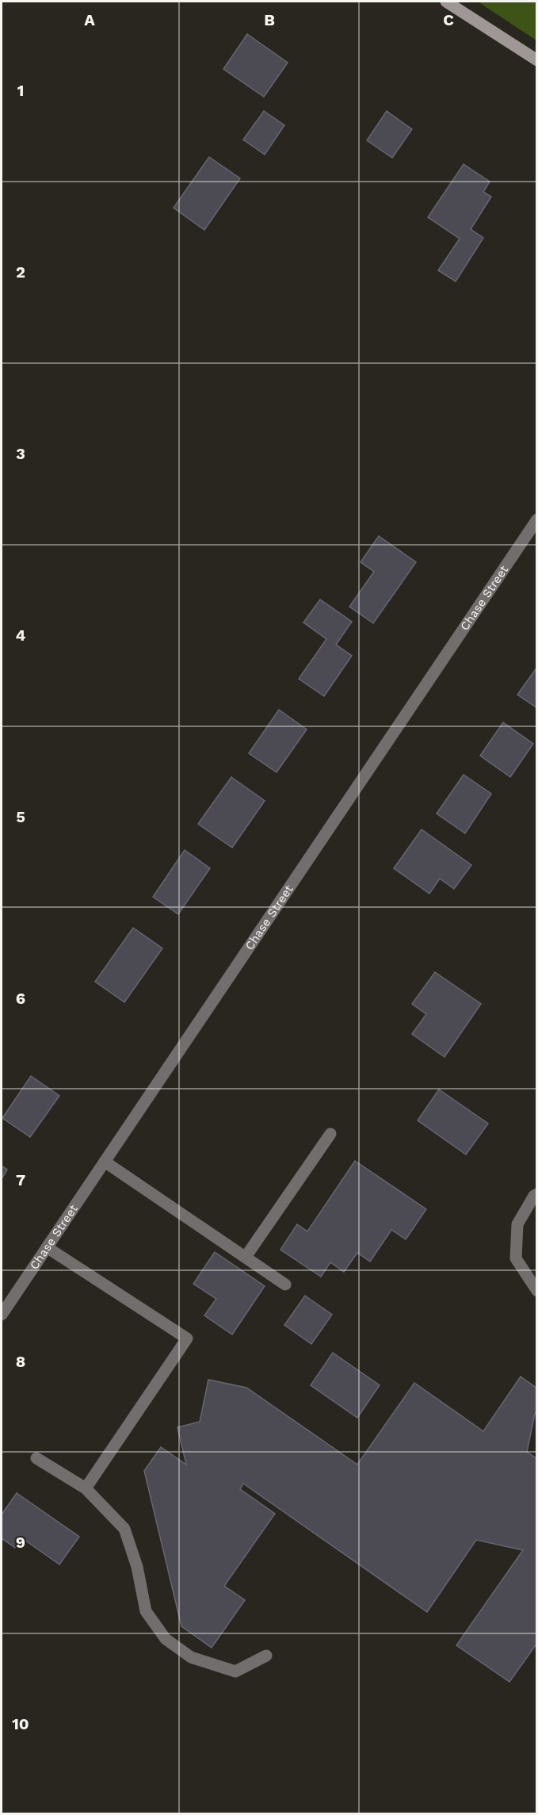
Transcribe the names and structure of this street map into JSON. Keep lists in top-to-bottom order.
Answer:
{
  "streets": {
    "street": ["Chase Street"]
  },
  "grid": {
    "columns": ["A", "B", "C"],
    "rows": [
      "1",
      "2",
      "3",
      "4",
      "5",
      "6",
      "7",
      "8",
      "9",
      "10"
    ]
  }
}
